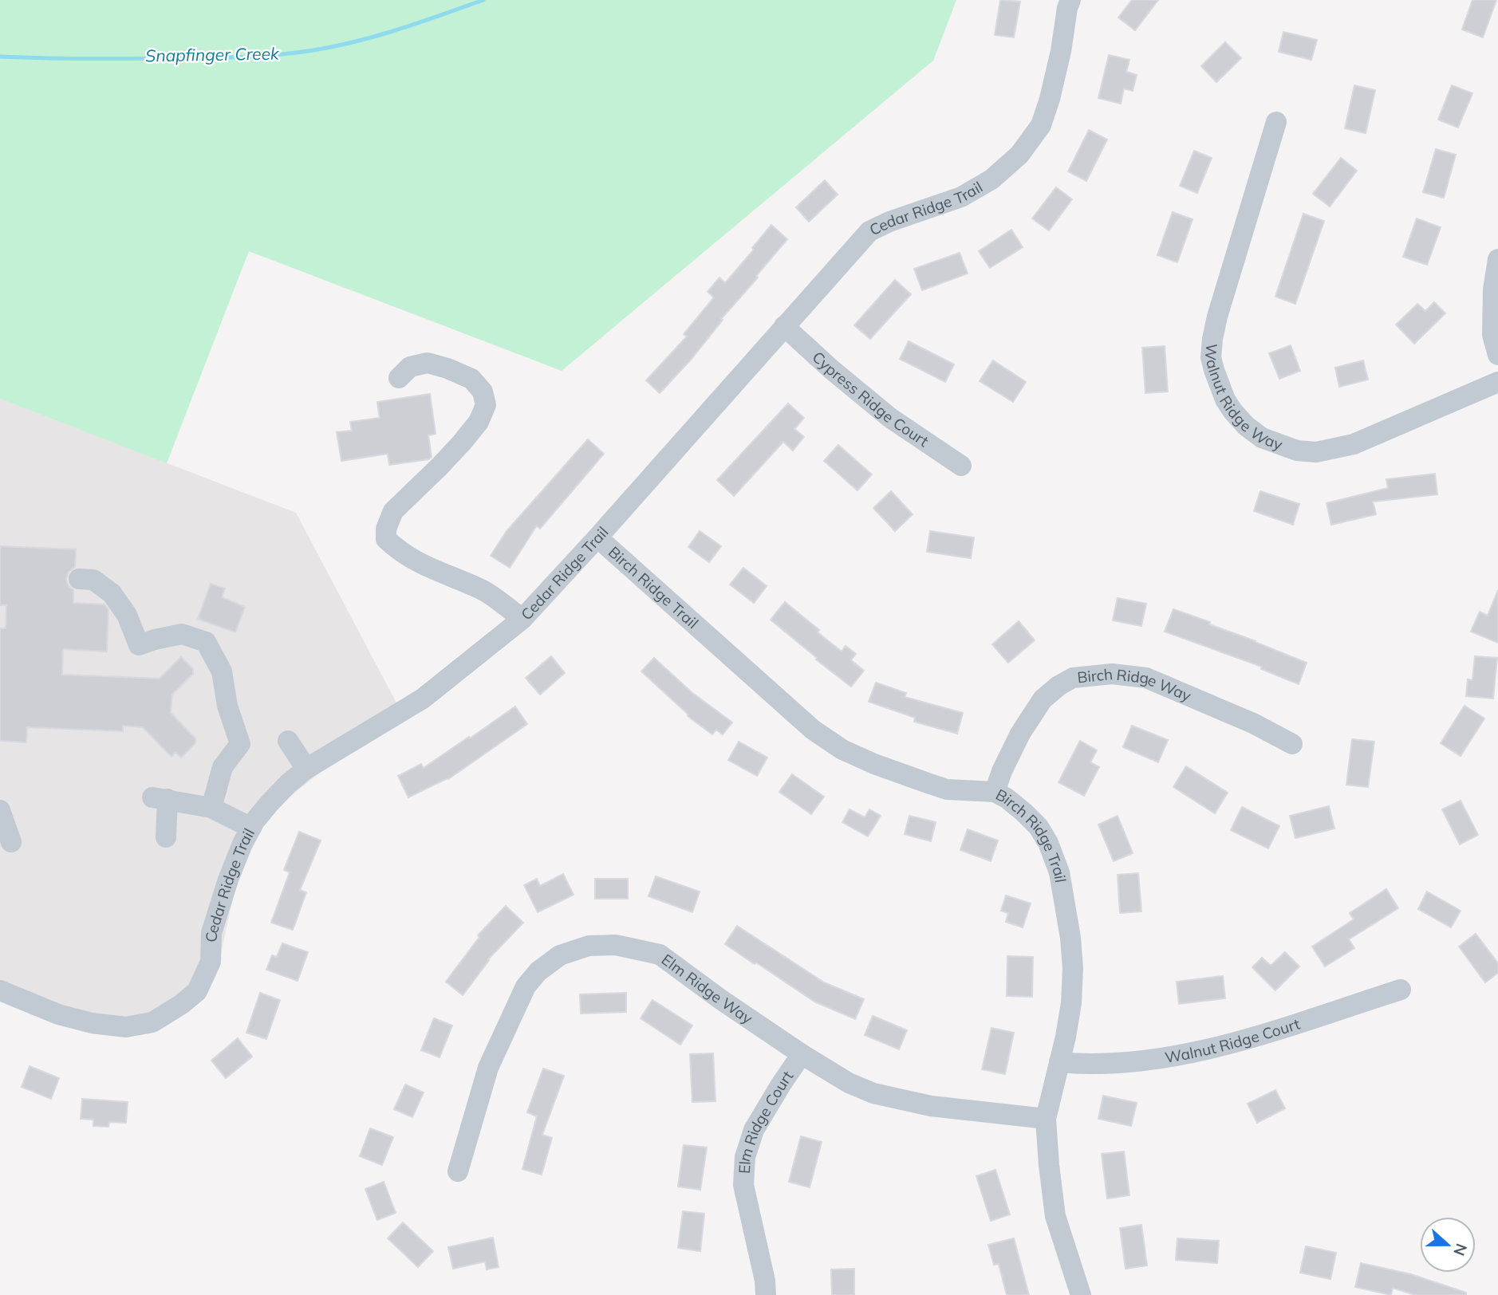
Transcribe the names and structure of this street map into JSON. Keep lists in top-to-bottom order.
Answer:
{
  "streets": {
    "street": [
      "Cedar Ridge Trail",
      "Walnut Ridge Way",
      "Cypress Ridge Court",
      "Birch Ridge Trail",
      "Birch Ridge Way",
      "Elm Ridge Way",
      "Walnut Ridge Court",
      "Elm Ridge Court"
    ]
  },
  "crossings": [
    ["Cedar Ridge Trail", "Cypress Ridge Court"],
    ["Cedar Ridge Trail", "Birch Ridge Trail"],
    ["Birch Ridge Trail", "Birch Ridge Way"],
    ["Birch Ridge Trail", "Elm Ridge Way"],
    ["Birch Ridge Trail", "Walnut Ridge Court"],
    ["Elm Ridge Way", "Elm Ridge Court"]
  ],
  "water": ["Snapfinger Creek"],
  "north": "right"
}
